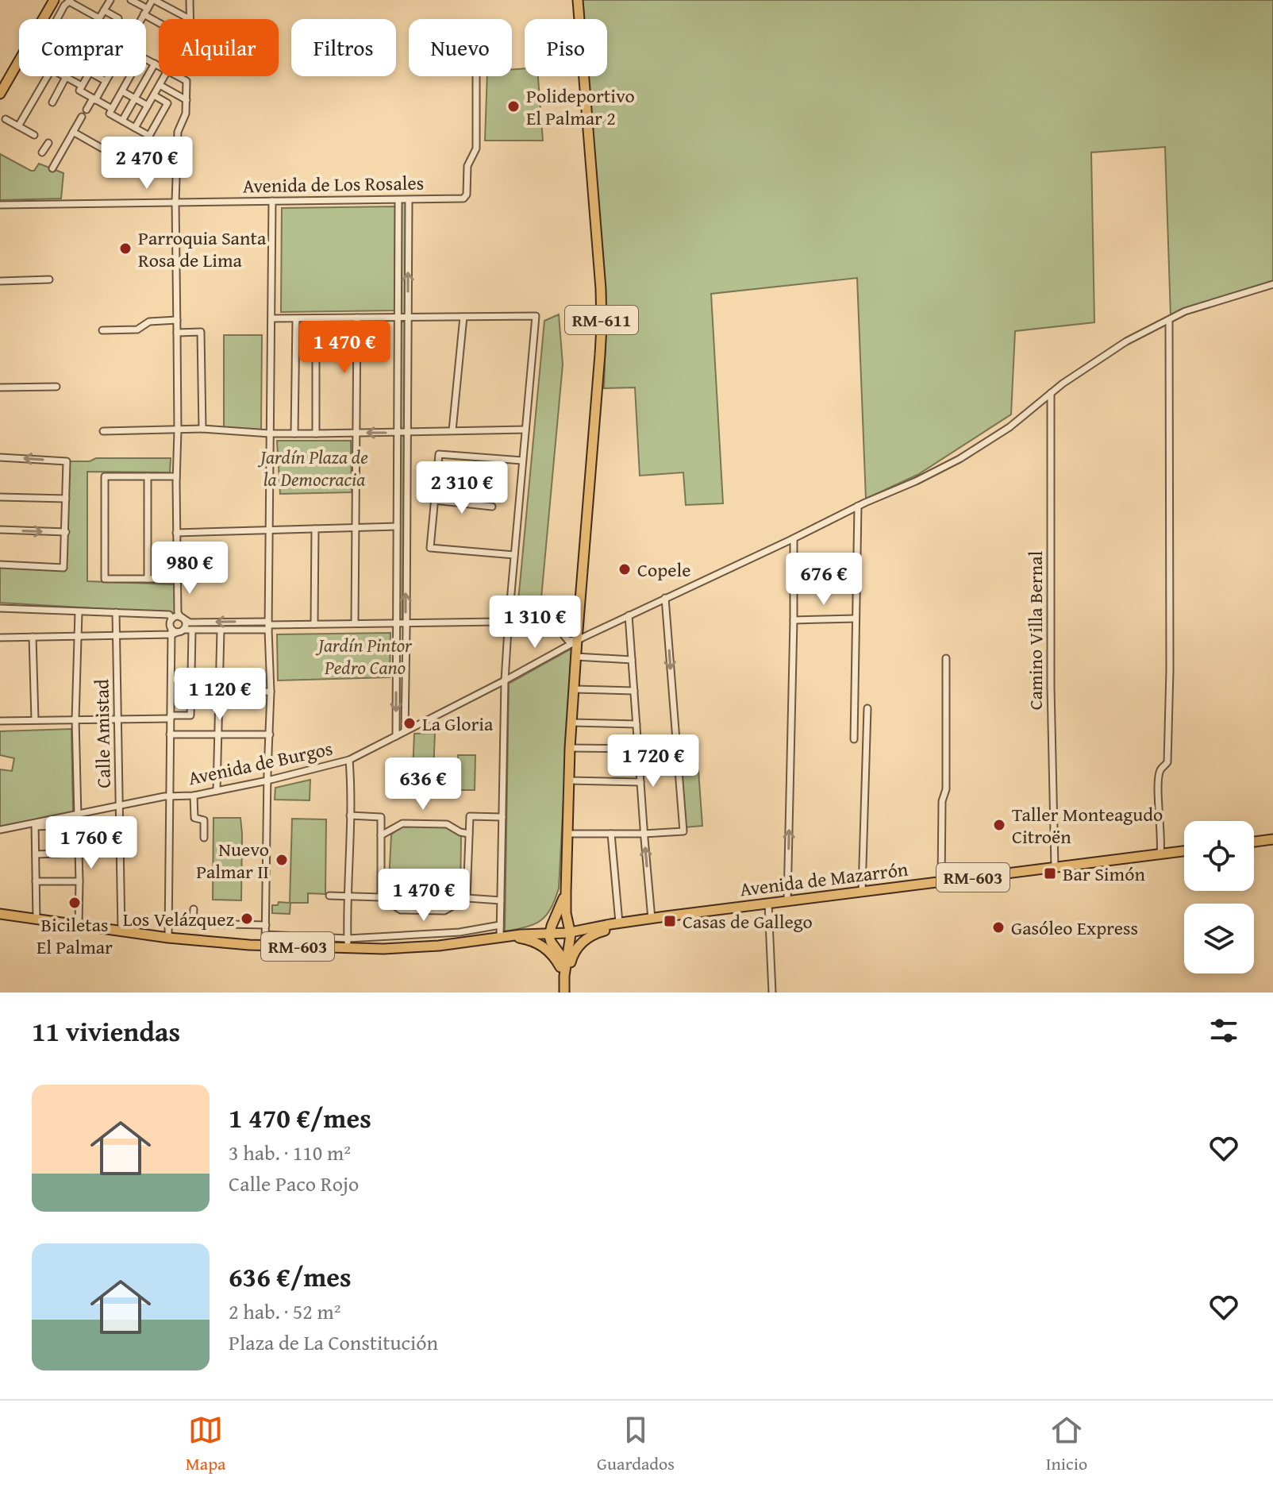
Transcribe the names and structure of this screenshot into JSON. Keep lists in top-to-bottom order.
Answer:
{
  "streets": {
    "main road": ["RM-611", "RM-603", "Avenida de Mazarrón"],
    "street": [
      "Avenida de Los Rosales",
      "Camino Villa Bernal",
      "Calle Amistad",
      "Avenida de Burgos"
    ]
  },
  "crossings": [
    ["RM-611", "Avenida de Burgos"],
    ["RM-611", "RM-603"],
    ["RM-611", "Avenida de Mazarrón"],
    ["Camino Villa Bernal", "Avenida de Burgos"],
    ["Camino Villa Bernal", "Avenida de Mazarrón"],
    ["Calle Amistad", "Avenida de Burgos"],
    ["Calle Amistad", "RM-603"],
    ["RM-603", "Avenida de Mazarrón"]
  ],
  "parks": ["Jardín Plaza de la Democracia", "Jardín Pintor Pedro Cano"],
  "places": {
    "other": [
      "Polideportivo El Palmar 2",
      "Parroquia Santa Rosa de Lima",
      "Copele",
      "La Gloria",
      "Taller Monteagudo Citroën",
      "Nuevo Palmar II",
      "Biciletas El Palmar",
      "Los Velázquez",
      "Gasóleo Express"
    ],
    "transit": ["Bar Simón", "Casas de Gallego"]
  },
  "page": {
    "chip": [
      "Comprar",
      "Alquilar",
      "Filtros",
      "Nuevo",
      "Piso"
    ],
    "price": [
      "2 470 €",
      "1 470 €",
      "2 310 €",
      "980 €",
      "676 €",
      "1 310 €",
      "1 120 €",
      "1 720 €",
      "636 €",
      "1 760 €",
      "1 470 €"
    ],
    "heading": "11 viviendas",
    "list": [
      {
        "name": "1 470 €/mes",
        "note": "3 hab. · 110 m² · Calle Paco Rojo"
      },
      {
        "name": "636 €/mes",
        "note": "2 hab. · 52 m² · Plaza de La Constitución"
      }
    ],
    "tabs": ["Mapa", "Guardados", "Inicio"]
  }
}
